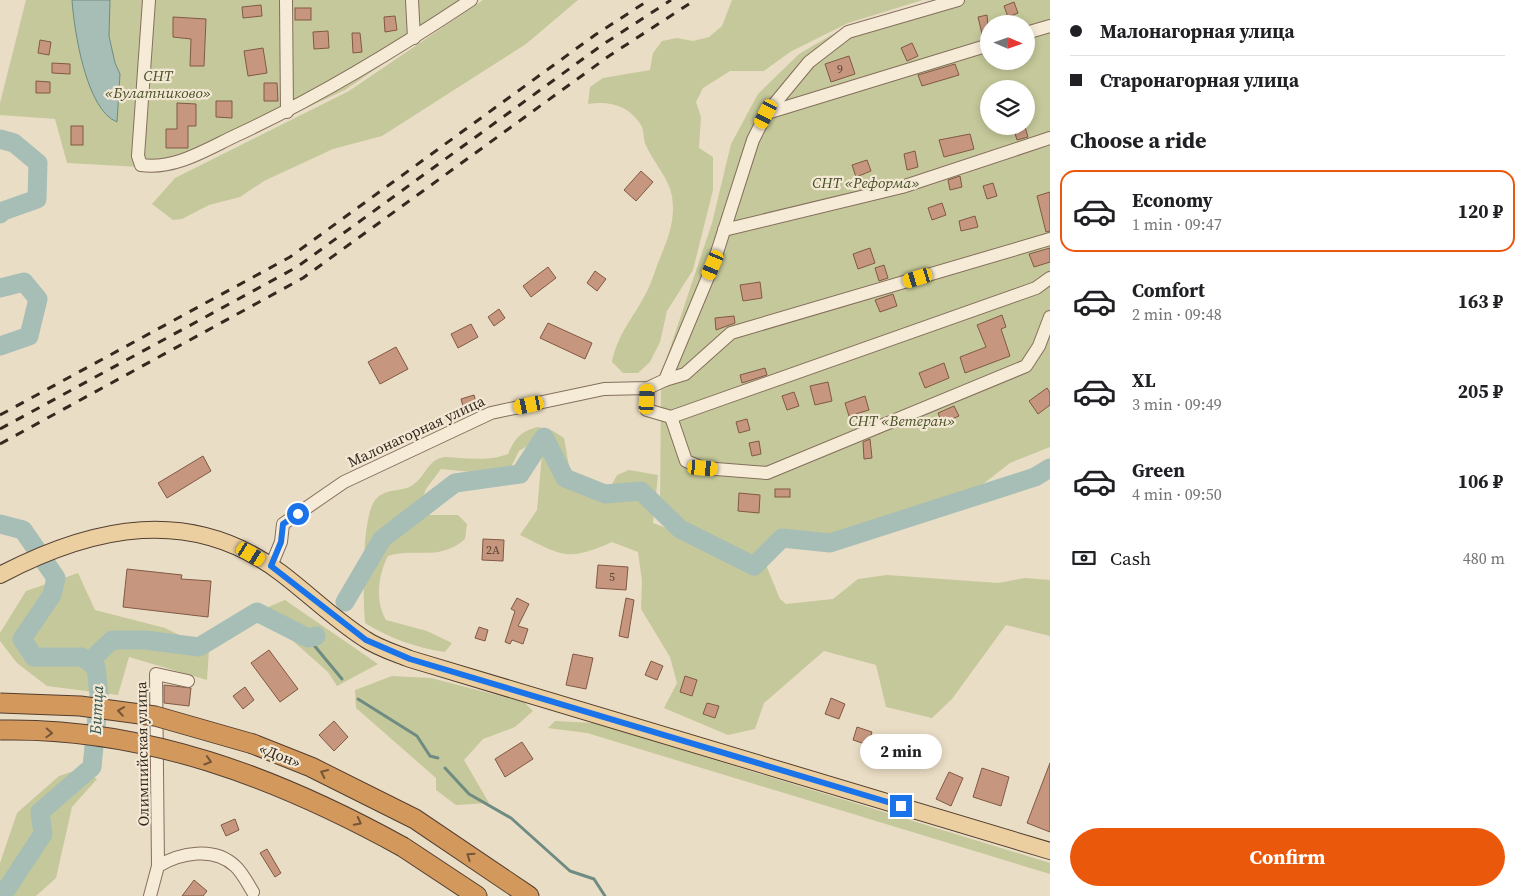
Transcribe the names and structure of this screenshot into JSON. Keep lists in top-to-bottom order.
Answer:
{
  "streets": {
    "highway": ["«Дон»"],
    "street": ["Малонагорная улица", "Олимпийская улица"]
  },
  "water": ["Битца"],
  "parks": ["СНТ «Булатниково»", "СНТ «Реформа»", "СНТ «Ветеран»"],
  "house_numbers": ["9", "2А", "5"],
  "north": "right",
  "page": {
    "banner": ["Малонагорная улица", "Старонагорная улица"],
    "heading": "Choose a ride",
    "list": [
      {
        "name": "Economy",
        "note": "1 min · 09:47",
        "value": "120 ₽"
      },
      {
        "name": "Comfort",
        "note": "2 min · 09:48",
        "value": "163 ₽"
      },
      {
        "name": "XL",
        "note": "3 min · 09:49",
        "value": "205 ₽"
      },
      {
        "name": "Green",
        "note": "4 min · 09:50",
        "value": "106 ₽"
      }
    ],
    "pay": ["Cash", "480 m"],
    "bubble": "2 min",
    "buttons": "Confirm"
  }
}
